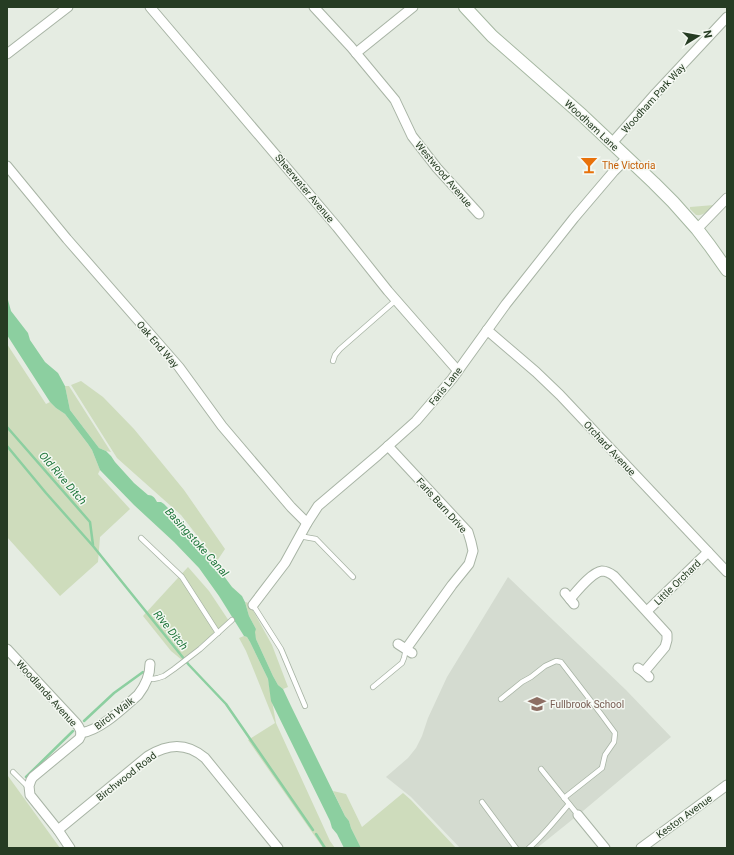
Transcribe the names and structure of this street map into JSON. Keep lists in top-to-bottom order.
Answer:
{
  "streets": {
    "main road": ["Woodham Lane"],
    "street": [
      "Woodham Park Way",
      "Westwood Avenue",
      "Sheerwater Avenue",
      "Oak End Way",
      "Faris Lane",
      "Orchard Avenue",
      "Faris Barn Drive",
      "Little Orchard",
      "Woodlands Avenue",
      "Birch Walk",
      "Birchwood Road",
      "Keston Avenue"
    ]
  },
  "crossings": [
    ["Woodham Park Way", "Woodham Lane"],
    ["Woodham Lane", "Faris Lane"],
    ["Sheerwater Avenue", "Faris Lane"],
    ["Oak End Way", "Faris Lane"],
    ["Faris Lane", "Orchard Avenue"],
    ["Faris Lane", "Faris Barn Drive"],
    ["Orchard Avenue", "Little Orchard"],
    ["Woodlands Avenue", "Birch Walk"]
  ],
  "water": ["Old Rive Ditch", "Basingstoke Canal", "Rive Ditch"],
  "places": {
    "bar": ["The Victoria"],
    "school or university": ["Fullbrook School"]
  },
  "north": "right"
}
